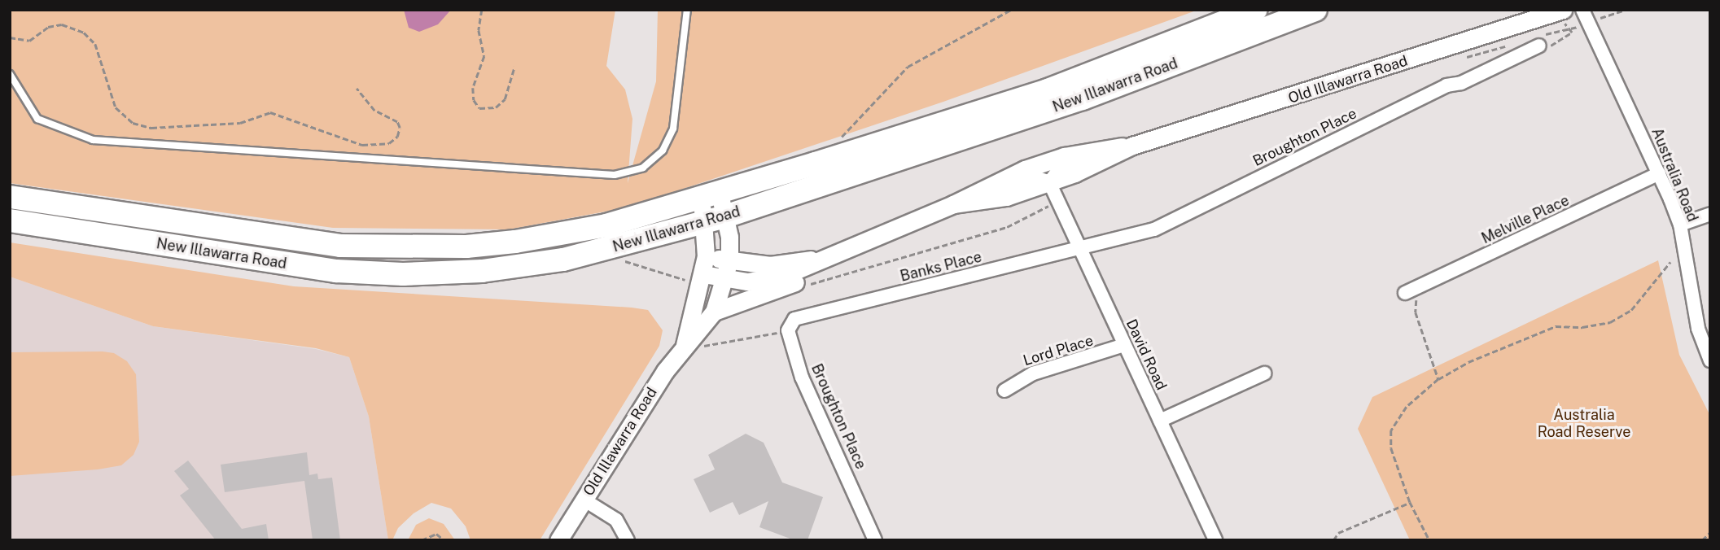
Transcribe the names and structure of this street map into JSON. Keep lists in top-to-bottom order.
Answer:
{
  "streets": {
    "highway": ["New Illawarra Road"],
    "street": [
      "Old Illawarra Road",
      "Broughton Place",
      "Australia Road",
      "Melville Place",
      "Banks Place",
      "Lord Place",
      "David Road"
    ]
  },
  "crossings": [
    ["Old Illawarra Road", "New Illawarra Road"],
    ["Old Illawarra Road", "David Road"],
    ["Broughton Place", "Banks Place"],
    ["Broughton Place", "David Road"],
    ["Australia Road", "Melville Place"],
    ["Banks Place", "David Road"],
    ["Lord Place", "David Road"]
  ],
  "parks": ["Australia Road Reserve"]
}
